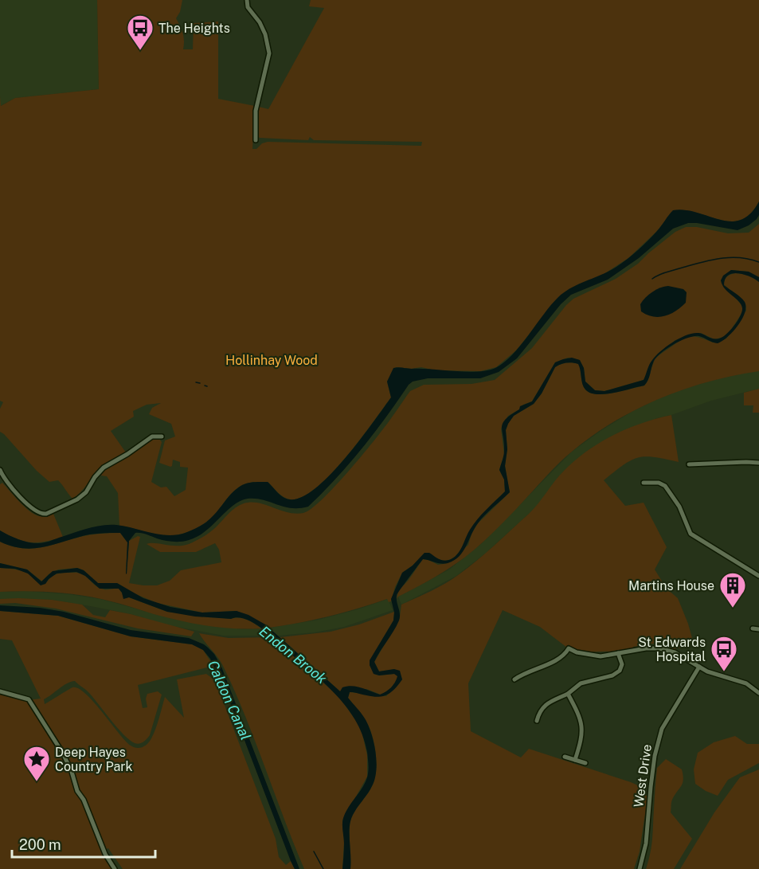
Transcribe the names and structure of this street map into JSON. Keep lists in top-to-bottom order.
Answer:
{
  "streets": {
    "street": ["West Drive"]
  },
  "water": ["Endon Brook", "Caldon Canal"],
  "parks": ["Hollinhay Wood"],
  "places": {
    "bus stop": ["The Heights", "St Edwards Hospital"],
    "building": ["Martins House"],
    "place": ["Deep Hayes Country Park"]
  },
  "scale_bar": "200 m"
}
